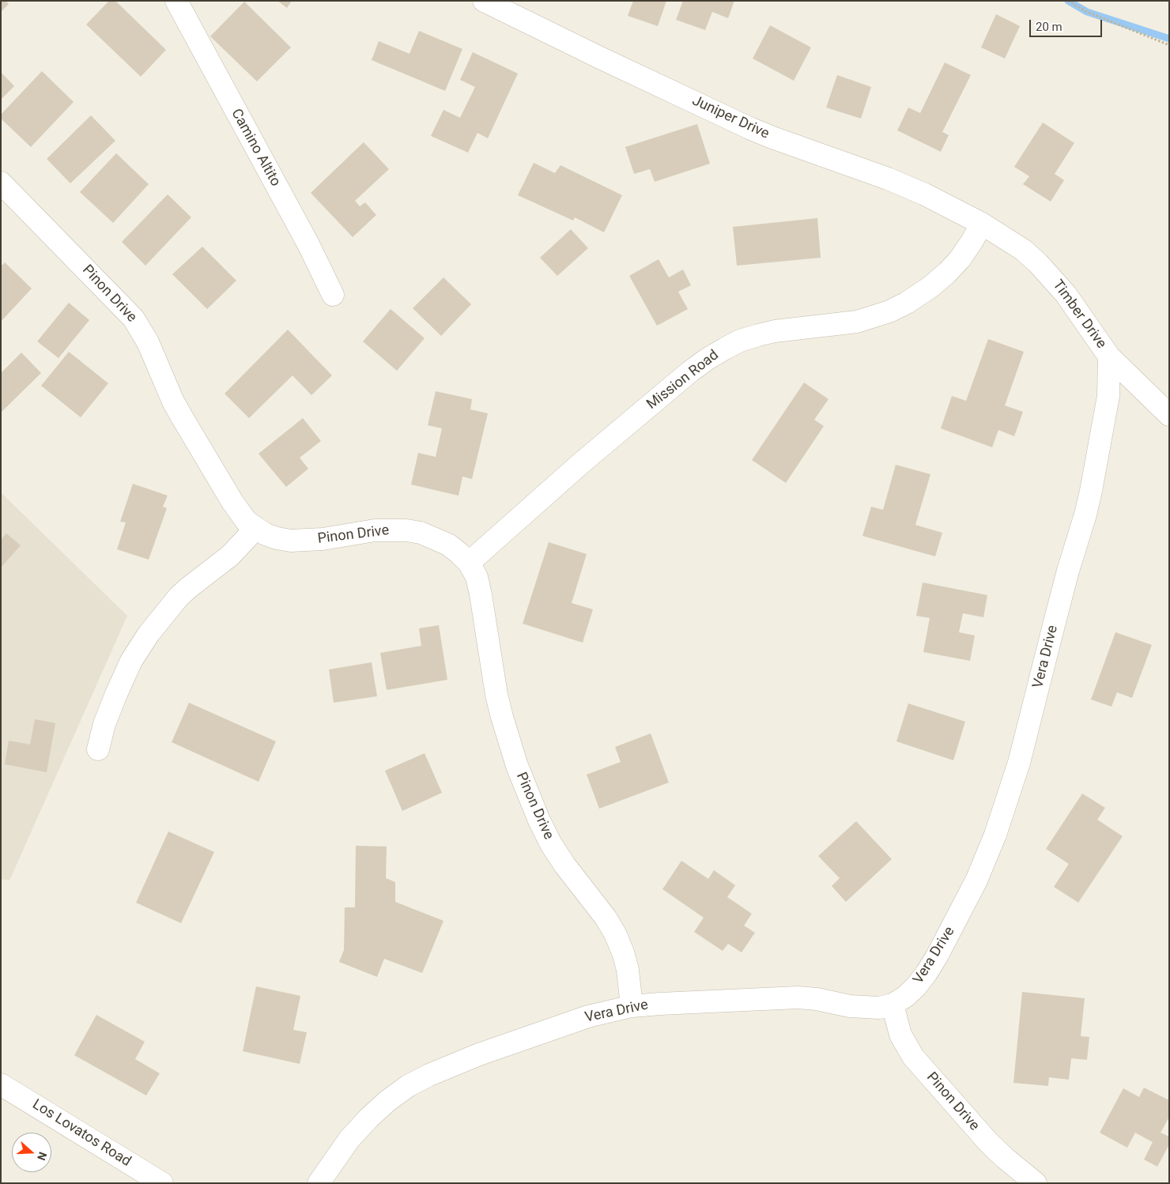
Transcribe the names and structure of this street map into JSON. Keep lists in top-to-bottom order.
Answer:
{
  "streets": {
    "street": [
      "Juniper Drive",
      "Camino Altito",
      "Pinon Drive",
      "Timber Drive",
      "Mission Road",
      "Vera Drive",
      "Los Lovatos Road"
    ]
  },
  "crossings": [
    ["Juniper Drive", "Timber Drive"],
    ["Juniper Drive", "Mission Road"],
    ["Pinon Drive", "Mission Road"],
    ["Pinon Drive", "Vera Drive"],
    ["Timber Drive", "Mission Road"],
    ["Timber Drive", "Vera Drive"]
  ],
  "scale_bar": "20 m",
  "north": "right"
}
